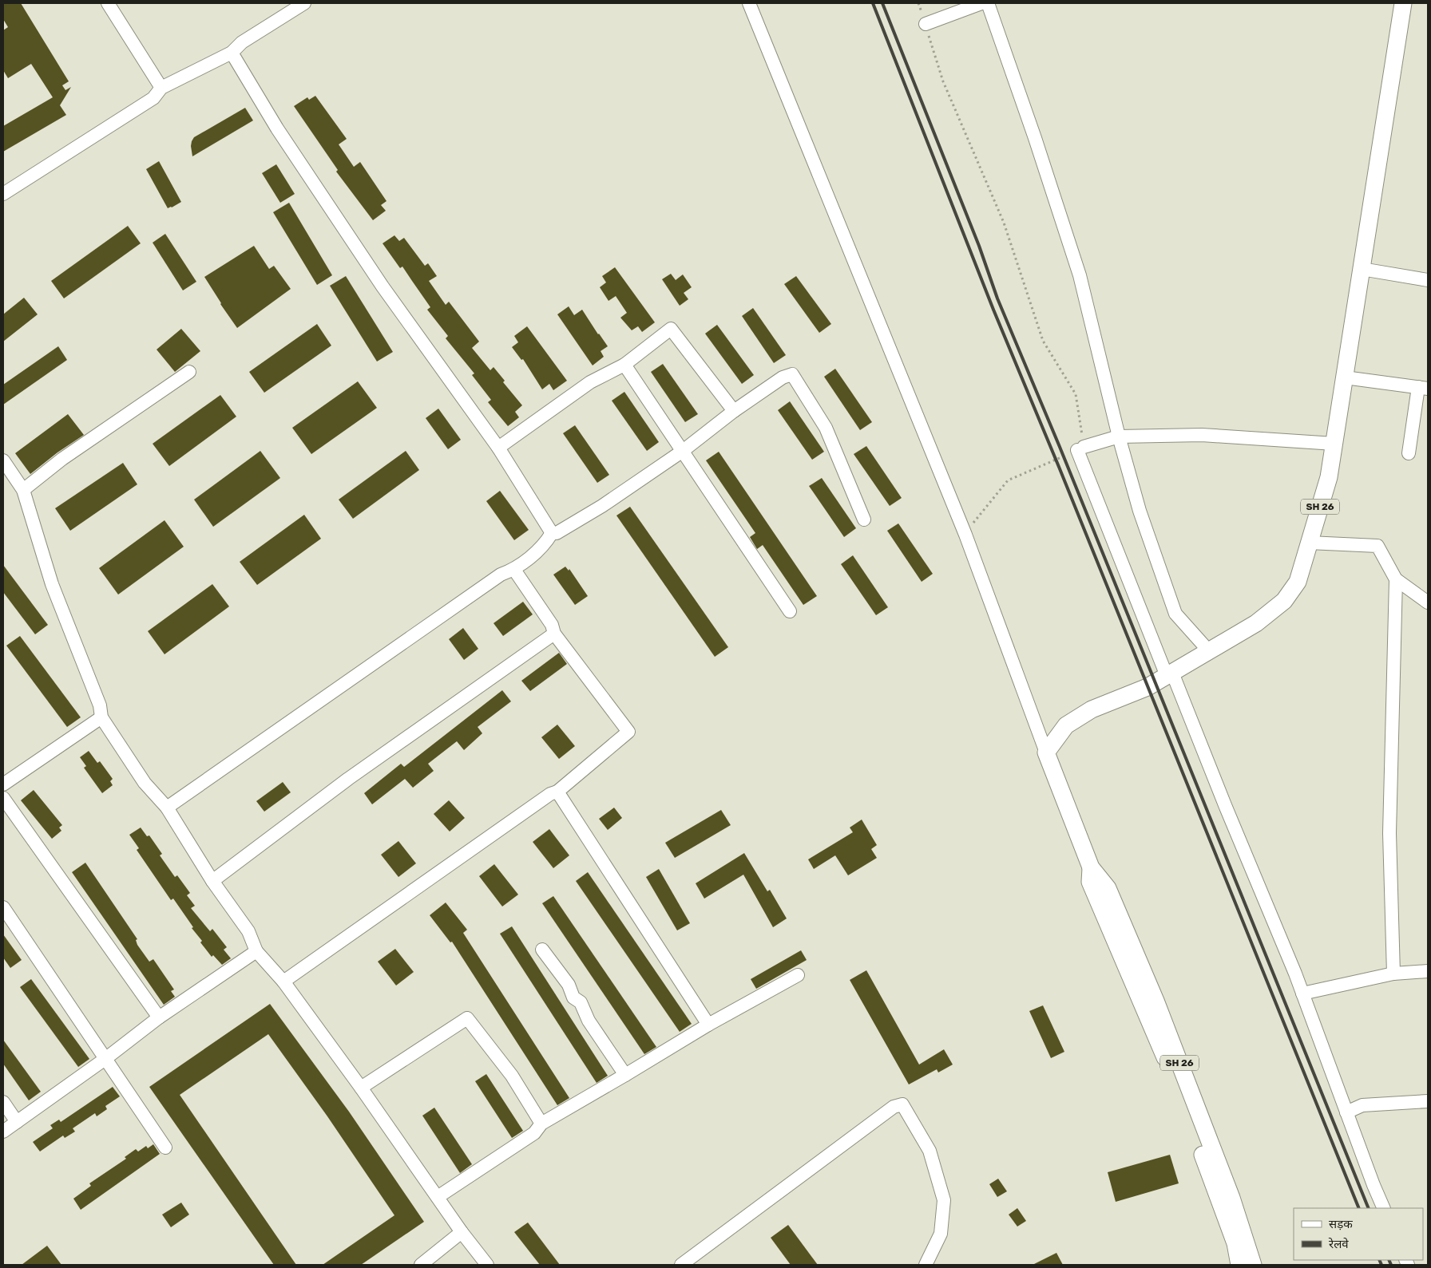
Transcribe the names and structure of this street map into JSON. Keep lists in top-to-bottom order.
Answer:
{
  "streets": {
    "main road": ["SH 26"]
  },
  "legend": ["सड़क", "रेलवे"]
}
